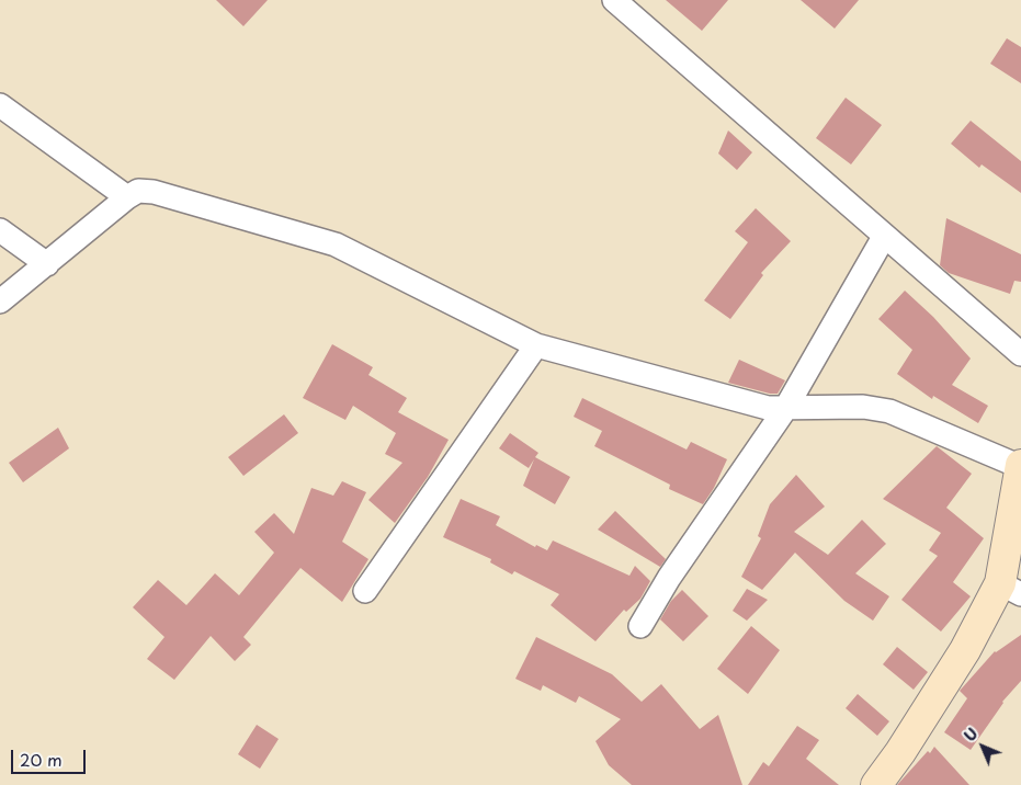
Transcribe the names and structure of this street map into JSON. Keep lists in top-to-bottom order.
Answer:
{
  "scale_bar": "20 m",
  "north": "top left"
}
